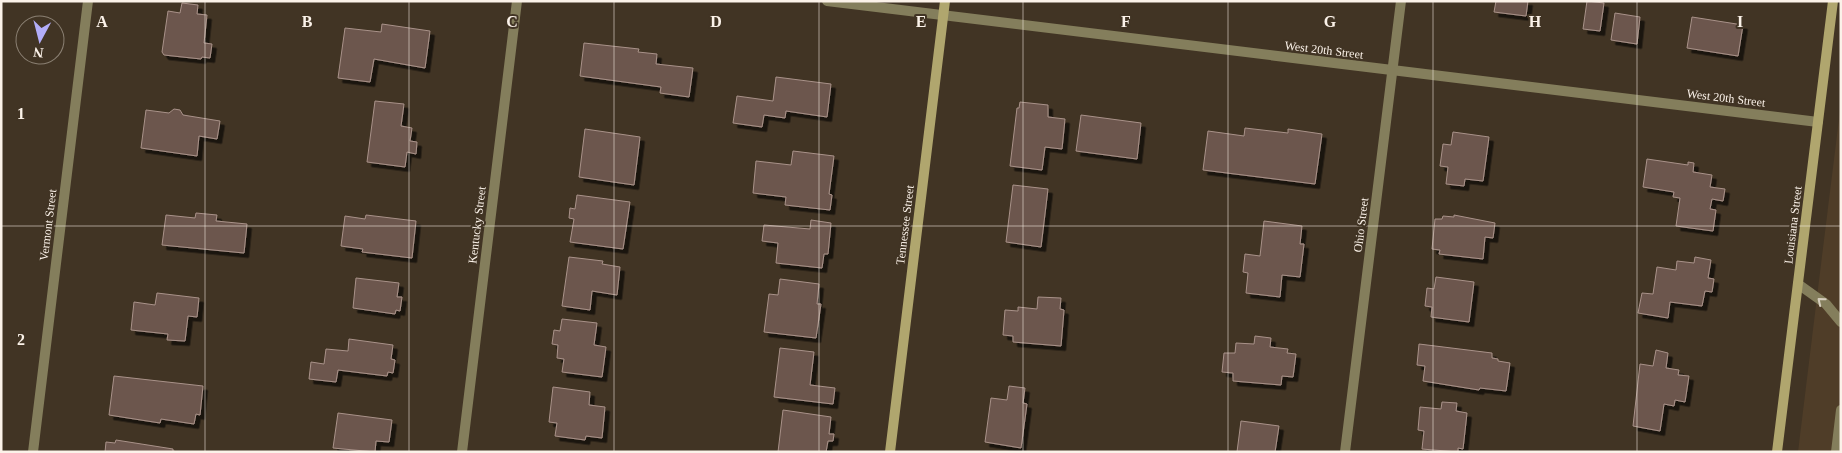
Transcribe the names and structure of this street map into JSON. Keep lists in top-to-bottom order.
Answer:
{
  "streets": {
    "main road": ["Tennessee Street", "Louisiana Street"],
    "street": [
      "West 20th Street",
      "Vermont Street",
      "Kentucky Street",
      "Ohio Street"
    ]
  },
  "crossings": [
    ["West 20th Street", "Tennessee Street"],
    ["West 20th Street", "Ohio Street"],
    ["West 20th Street", "Louisiana Street"]
  ],
  "north": "bottom",
  "grid": {
    "columns": [
      "A",
      "B",
      "C",
      "D",
      "E",
      "F",
      "G",
      "H",
      "I"
    ],
    "rows": ["1", "2"]
  }
}
